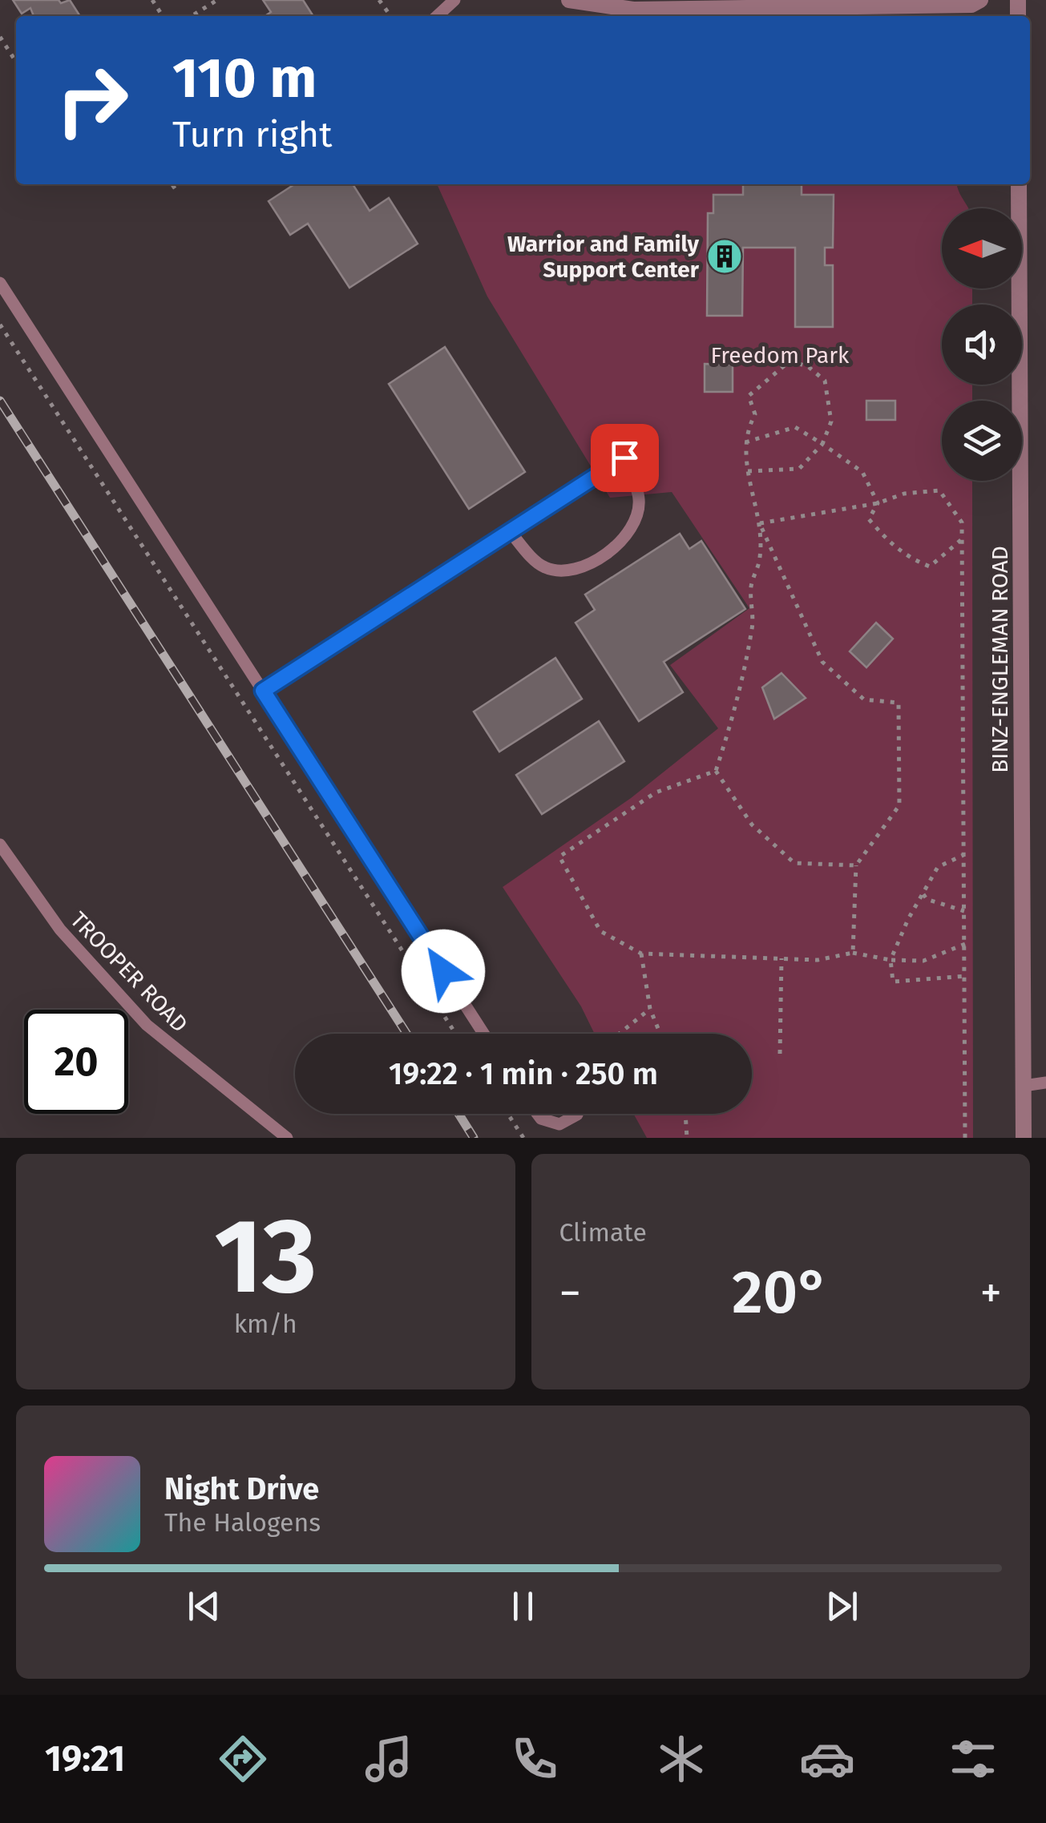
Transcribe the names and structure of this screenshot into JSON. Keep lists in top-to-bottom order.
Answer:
{
  "streets": {
    "street": ["BINZ-ENGLEMAN ROAD"],
    "lane": ["TROOPER ROAD"]
  },
  "parks": ["Freedom Park"],
  "places": {
    "building": ["Warrior and Family Support Center"]
  },
  "north": "left",
  "page": {
    "turn": ["110 m", "Turn right"],
    "limit": "20",
    "trip": "19:22 · 1 min · 250 m",
    "tile": [
      ["13", "km/h"],
      "Climate"
    ],
    "heat": ["−", "20°", "+"],
    "song": ["Night Drive", "The Halogens"],
    "tabs": "19:21"
  }
}
